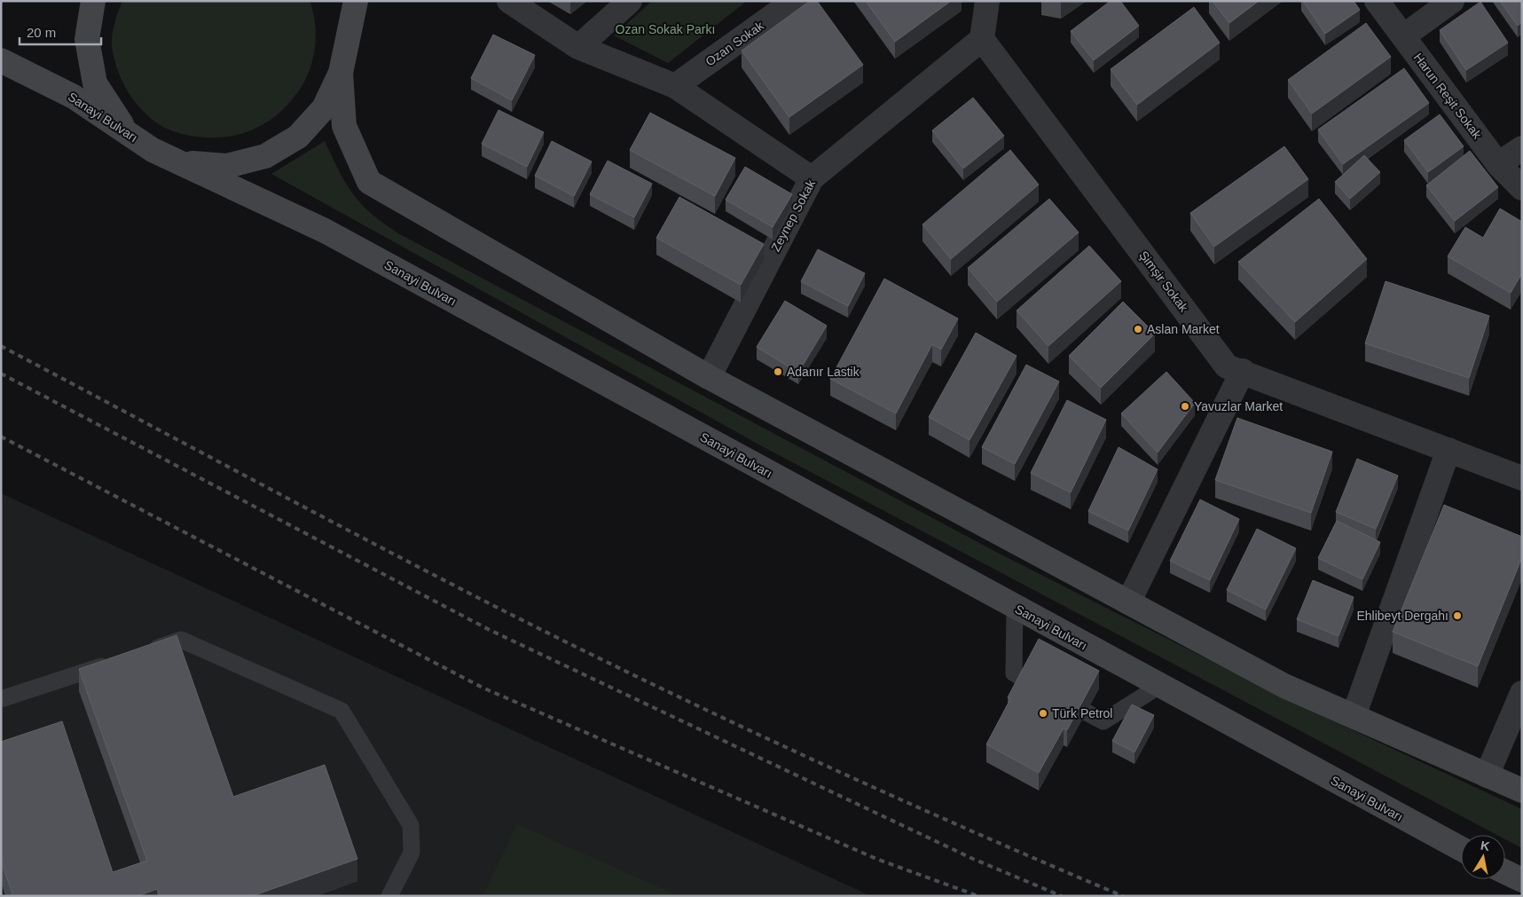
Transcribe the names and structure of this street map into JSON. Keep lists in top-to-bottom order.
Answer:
{
  "streets": {
    "main road": ["Sanayi Bulvarı"],
    "street": [
      "Ozan Sokak",
      "Harun Reşit Sokak",
      "Zeynep Sokak",
      "Şimşir Sokak"
    ]
  },
  "crossings": [
    ["Zeynep Sokak", "Şimşir Sokak"]
  ],
  "parks": ["Ozan Sokak Parkı"],
  "places": [
    "Aslan Market",
    "Adanır Lastik",
    "Yavuzlar Market",
    "Ehlibeyt Dergahı",
    "Türk Petrol"
  ],
  "scale_bar": "20 m",
  "north": "top"
}
